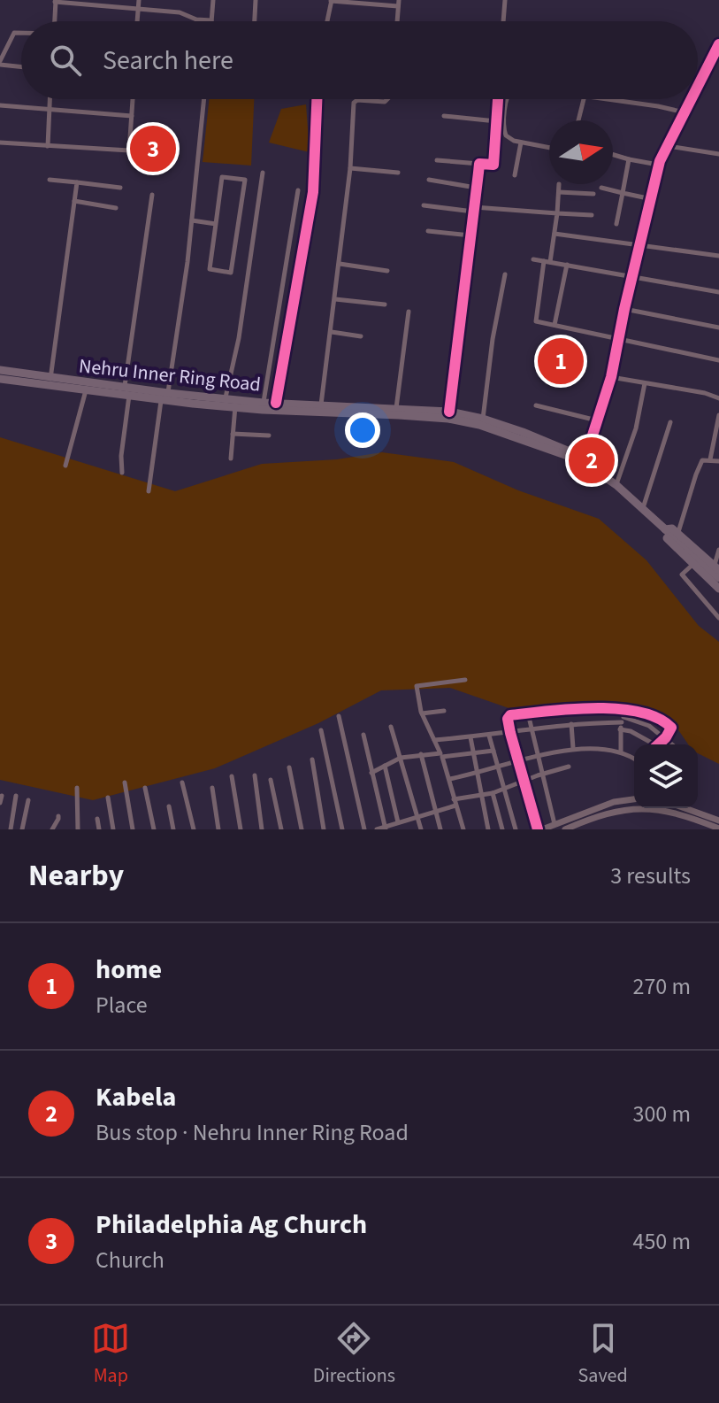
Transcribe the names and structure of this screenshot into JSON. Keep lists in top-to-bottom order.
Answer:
{
  "streets": {
    "main road": ["Nehru Inner Ring Road"]
  },
  "north": "right",
  "page": {
    "search": "Search here",
    "pins": ["3", "1", "2"],
    "heading": ["Nearby", "3 results"],
    "list": [
      {
        "mark": "1",
        "name": "home",
        "note": "Place",
        "value": "270 m"
      },
      {
        "mark": "2",
        "name": "Kabela",
        "note": "Bus stop · Nehru Inner Ring Road",
        "value": "300 m"
      },
      {
        "mark": "3",
        "name": "Philadelphia Ag Church",
        "note": "Church",
        "value": "450 m"
      }
    ],
    "nav": ["Map", "Directions", "Saved"]
  }
}
